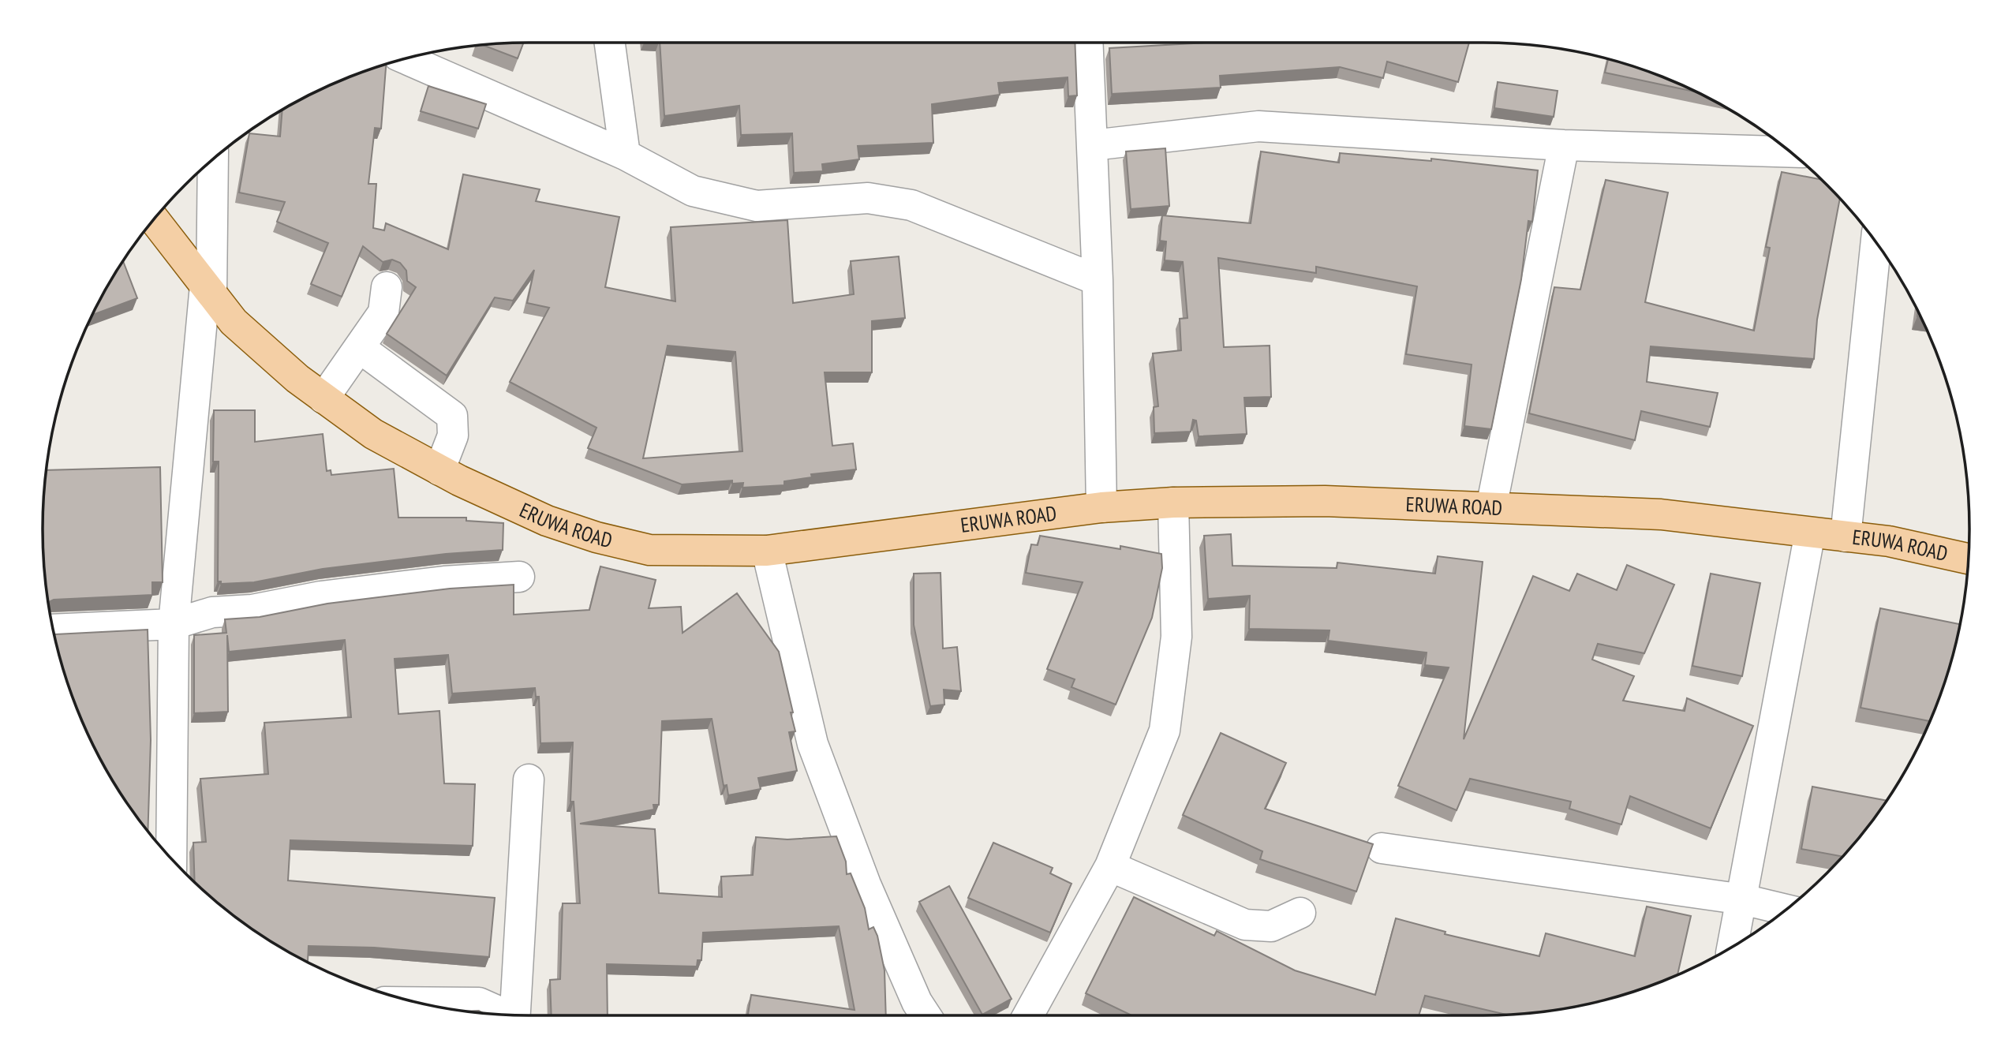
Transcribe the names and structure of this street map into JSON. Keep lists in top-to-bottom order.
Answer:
{
  "streets": {
    "main road": ["ERUWA ROAD"]
  }
}
